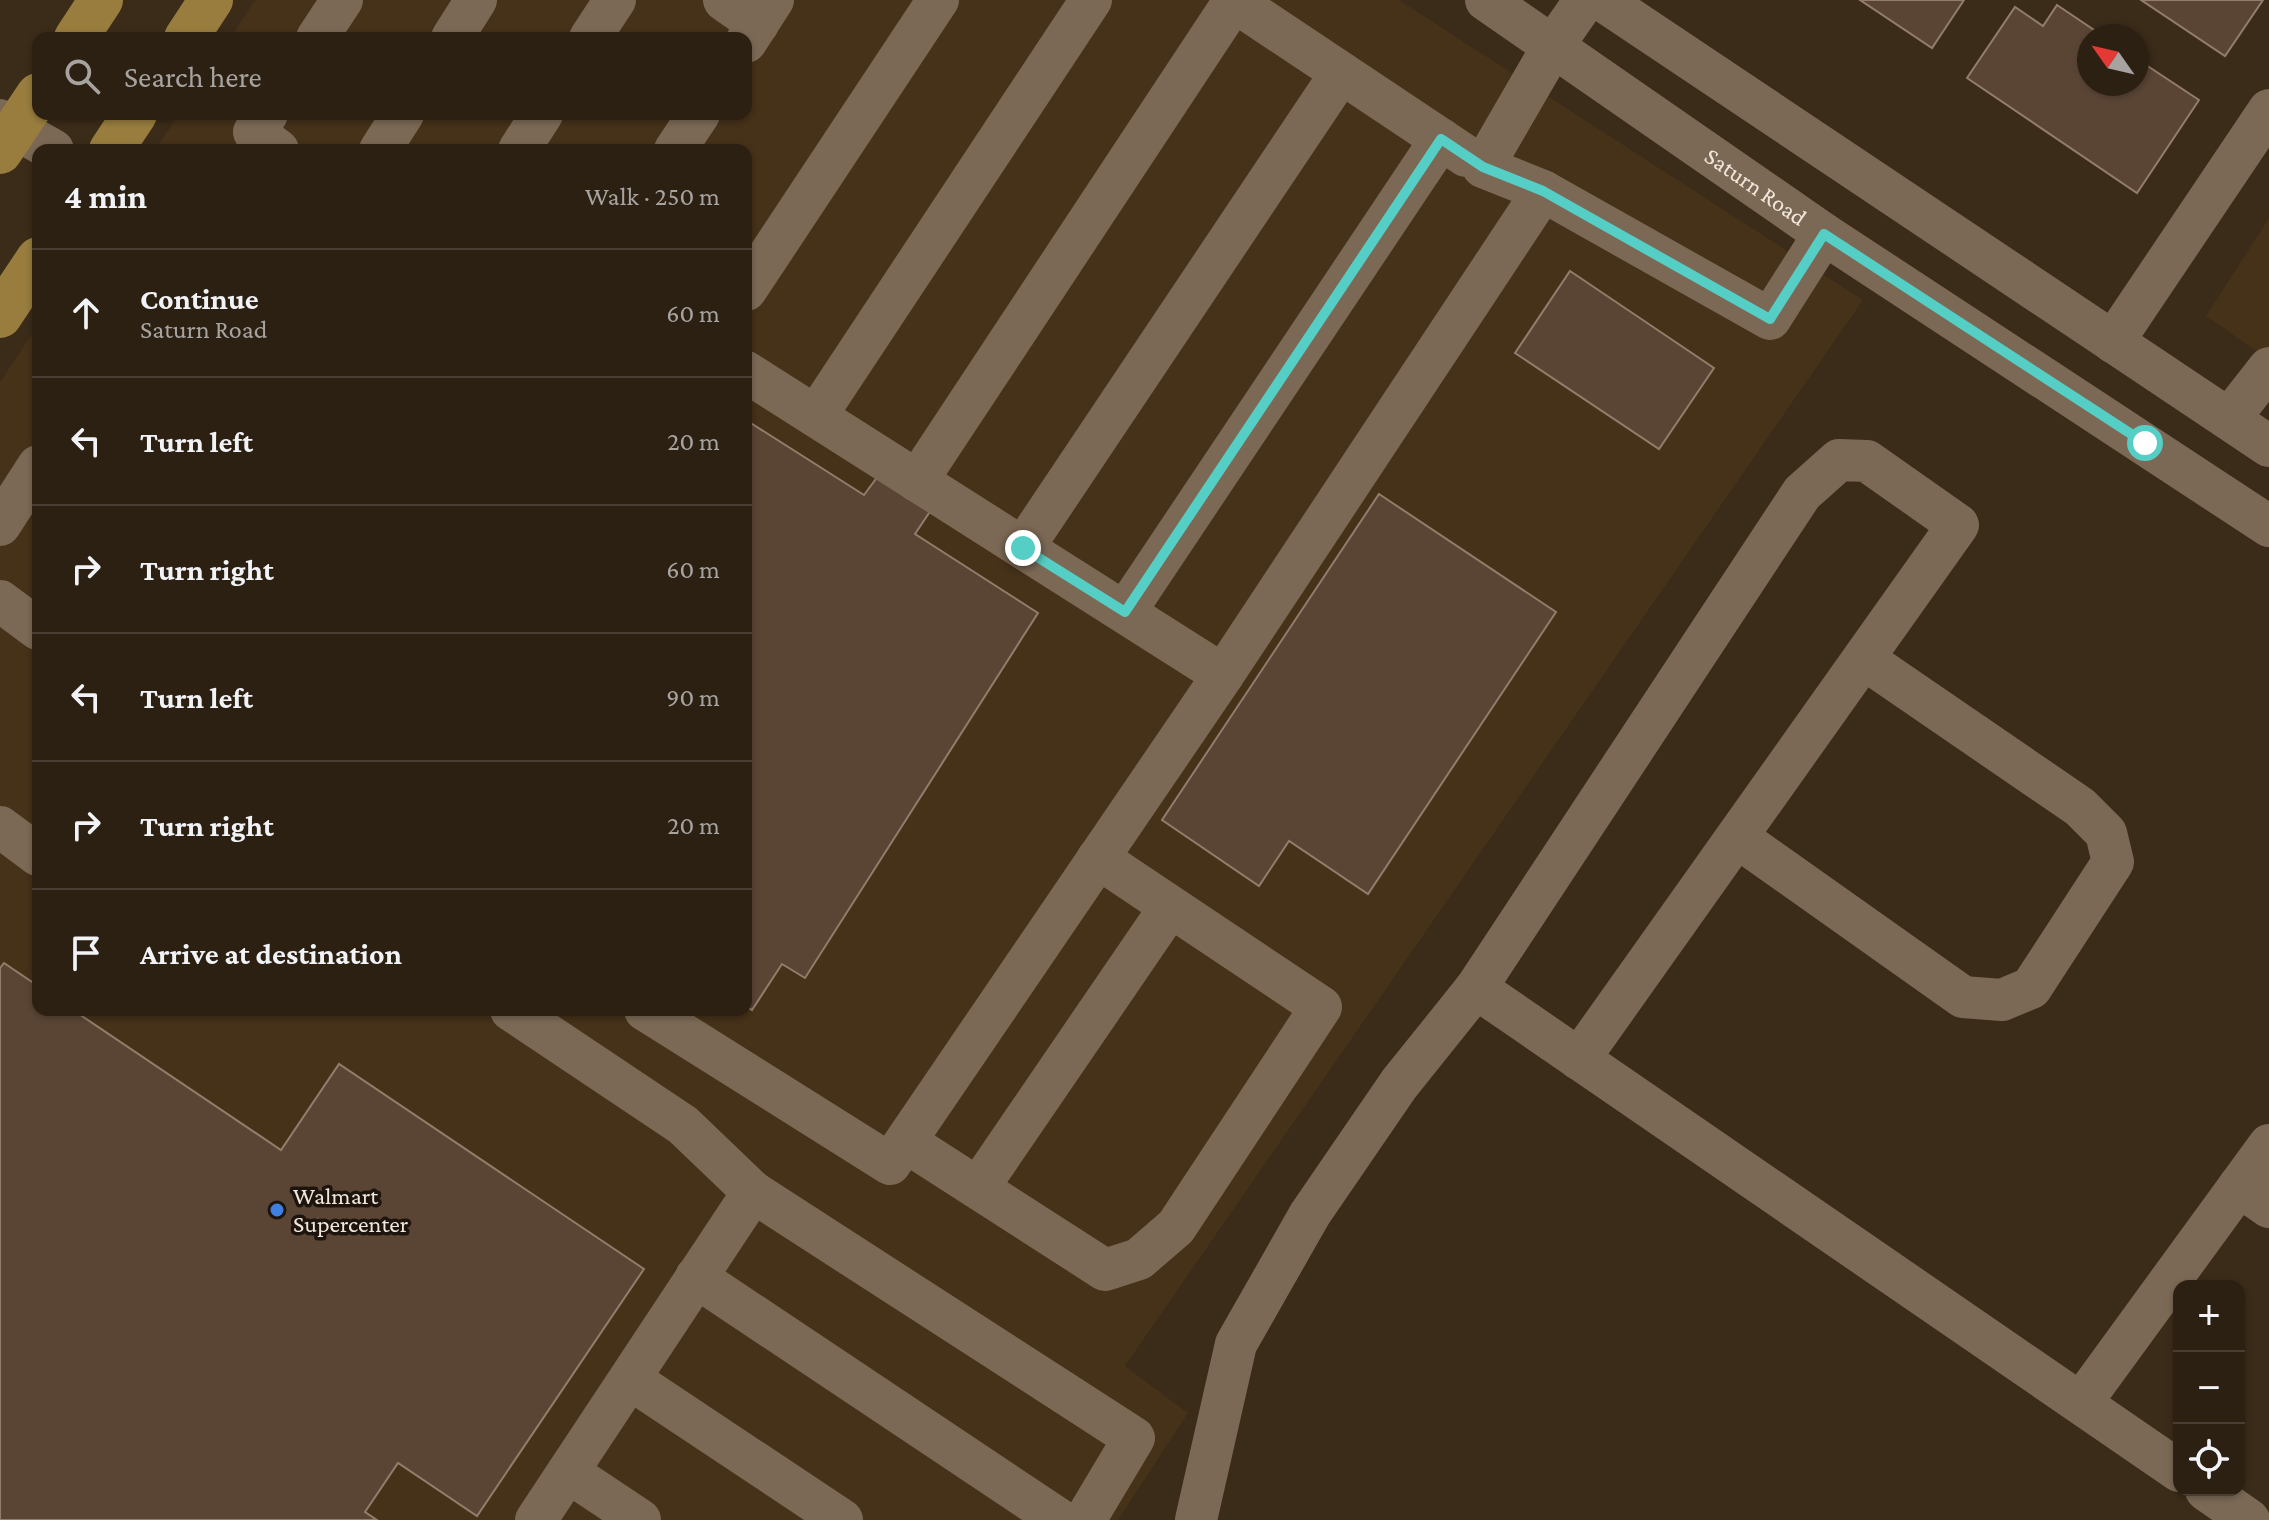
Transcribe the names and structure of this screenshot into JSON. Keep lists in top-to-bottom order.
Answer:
{
  "streets": {
    "street": ["Saturn Road"]
  },
  "places": ["Walmart Supercenter"],
  "north": "top left",
  "page": {
    "search": "Search here",
    "heading": ["4 min", "Walk · 250 m"],
    "list": [
      ["Continue", "Saturn Road", "60 m"],
      ["Turn left", "20 m"],
      ["Turn right", "60 m"],
      ["Turn left", "90 m"],
      ["Turn right", "20 m"],
      "Arrive at destination"
    ],
    "map_buttons": ["+", "−"]
  }
}
